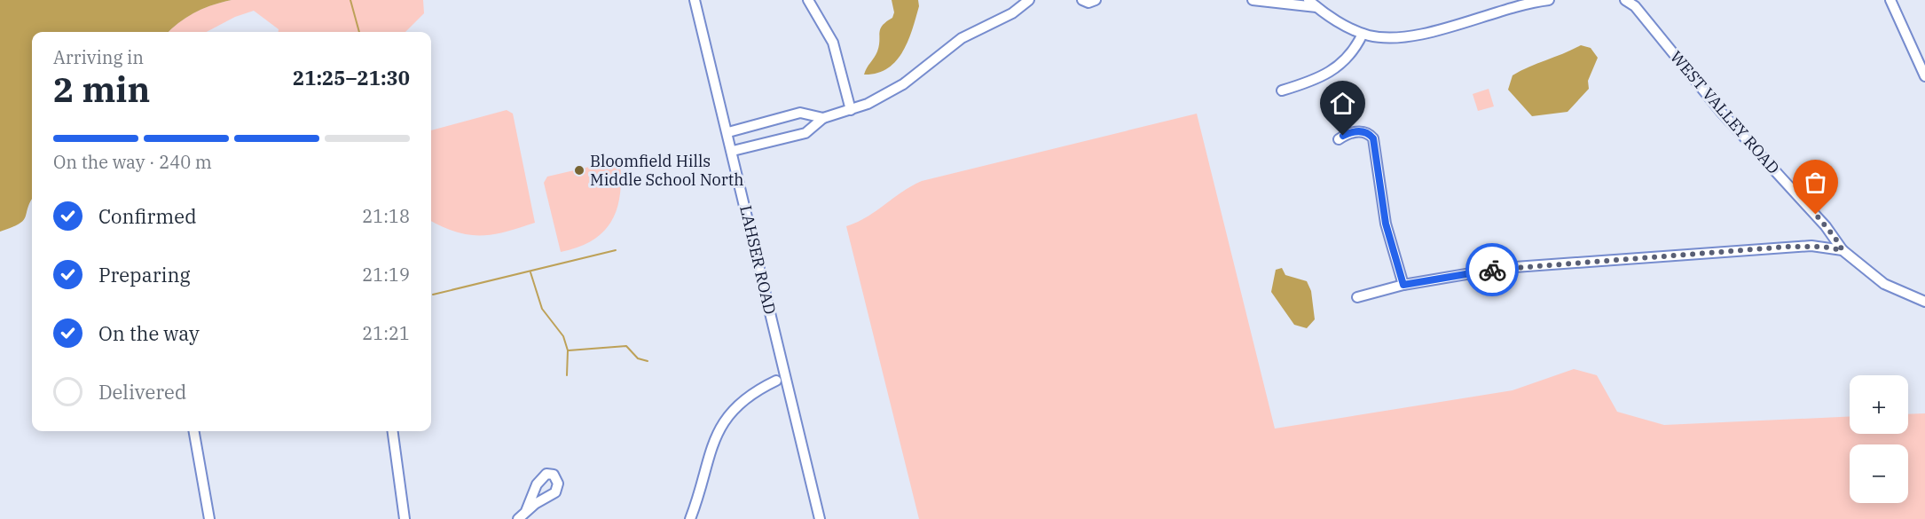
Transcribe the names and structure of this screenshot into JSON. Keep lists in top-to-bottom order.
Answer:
{
  "streets": {
    "street": ["WEST VALLEY ROAD", "LAHSER ROAD"]
  },
  "places": ["Bloomfield Hills Middle School North"],
  "page": {
    "heading": ["2 min", "Arriving in", "21:25–21:30"],
    "bar": "On the way · 240 m",
    "list": [
      ["Confirmed", "21:18"],
      ["Preparing", "21:19"],
      ["On the way", "21:21"],
      "Delivered"
    ],
    "map_buttons": ["+", "−"]
  }
}
